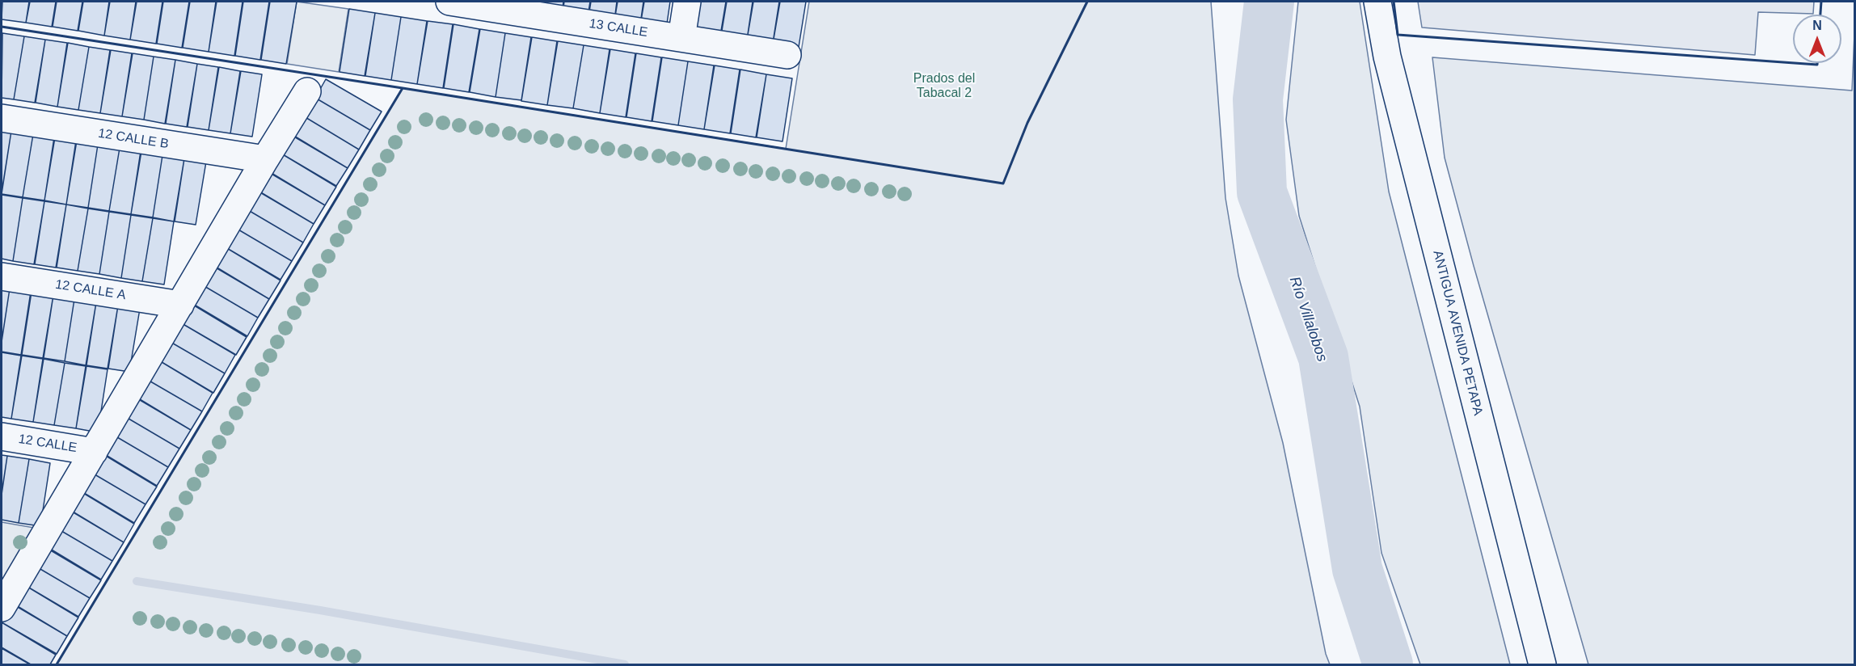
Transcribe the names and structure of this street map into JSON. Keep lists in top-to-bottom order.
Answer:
{
  "streets": {
    "street": [
      "13 CALLE",
      "12 CALLE B",
      "12 CALLE A",
      "ANTIGUA AVENIDA PETAPA",
      "12 CALLE"
    ]
  },
  "water": ["Río Villalobos"],
  "parks": ["Prados del Tabacal 2"],
  "north": "top"
}
